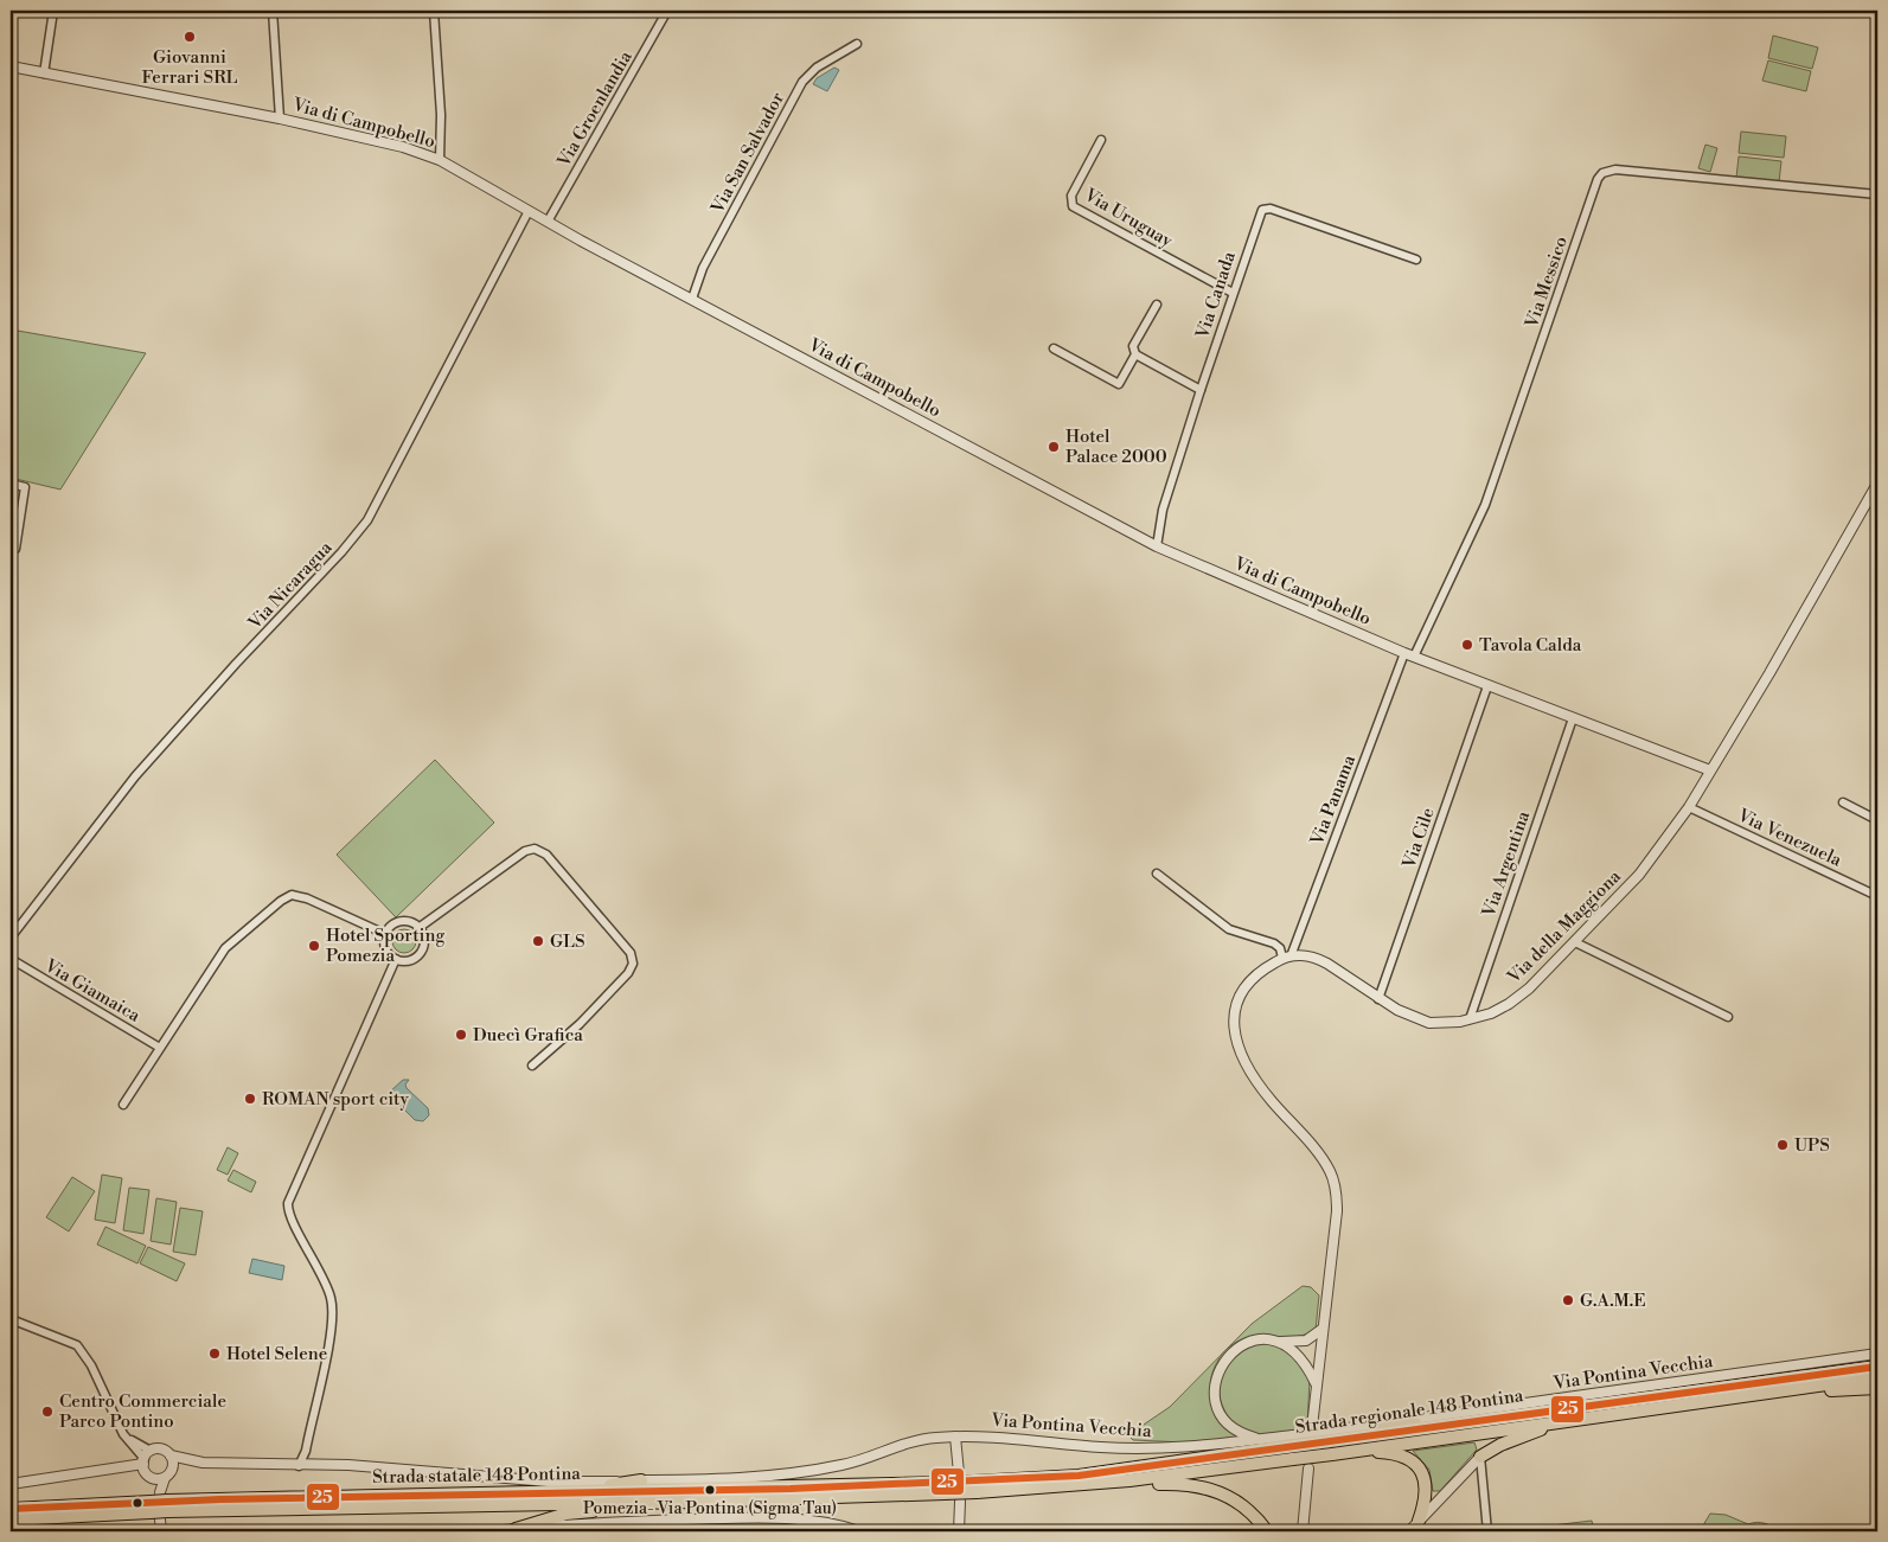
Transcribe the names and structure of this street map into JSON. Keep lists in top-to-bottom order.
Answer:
{
  "streets": {
    "highway": ["Strada regionale 148 Pontina", "Strada statale 148 Pontina"],
    "street": [
      "Via Groenlandia",
      "Via di Campobello",
      "Via San Salvador",
      "Via Uruguay",
      "Via Messico",
      "Via Canada",
      "Via Nicaragua",
      "Via Panama",
      "Via Cile",
      "Via Venezuela",
      "Via Argentina",
      "Via della Maggiona",
      "Via Giamaica",
      "Via Pontina Vecchia"
    ]
  },
  "crossings": [
    ["Via Groenlandia", "Via di Campobello"],
    ["Via di Campobello", "Via San Salvador"],
    ["Via di Campobello", "Via Messico"],
    ["Via di Campobello", "Via Canada"],
    ["Via di Campobello", "Via Nicaragua"],
    ["Via di Campobello", "Via Panama"],
    ["Via di Campobello", "Via Cile"],
    ["Via di Campobello", "Via Argentina"],
    ["Via di Campobello", "Via della Maggiona"],
    ["Via Uruguay", "Via Canada"],
    ["Via Panama", "Via della Maggiona"],
    ["Via Cile", "Via della Maggiona"],
    ["Via Venezuela", "Via della Maggiona"],
    ["Via Argentina", "Via della Maggiona"],
    ["Via Pontina Vecchia", "Strada regionale 148 Pontina"],
    ["Strada regionale 148 Pontina", "Strada statale 148 Pontina"]
  ],
  "places": [
    "Giovanni Ferrari SRL",
    "Hotel Palace 2000",
    "Tavola Calda",
    "GLS",
    "Hotel Sporting Pomezia",
    "Duecì Grafica",
    "ROMAN sport city",
    "UPS",
    "G.A.M.E",
    "Hotel Selene",
    "Centro Commerciale Parco Pontino",
    "Pomezia- Via Pontina (Sigma Tau)"
  ],
  "lines": ["transit line 25"]
}
